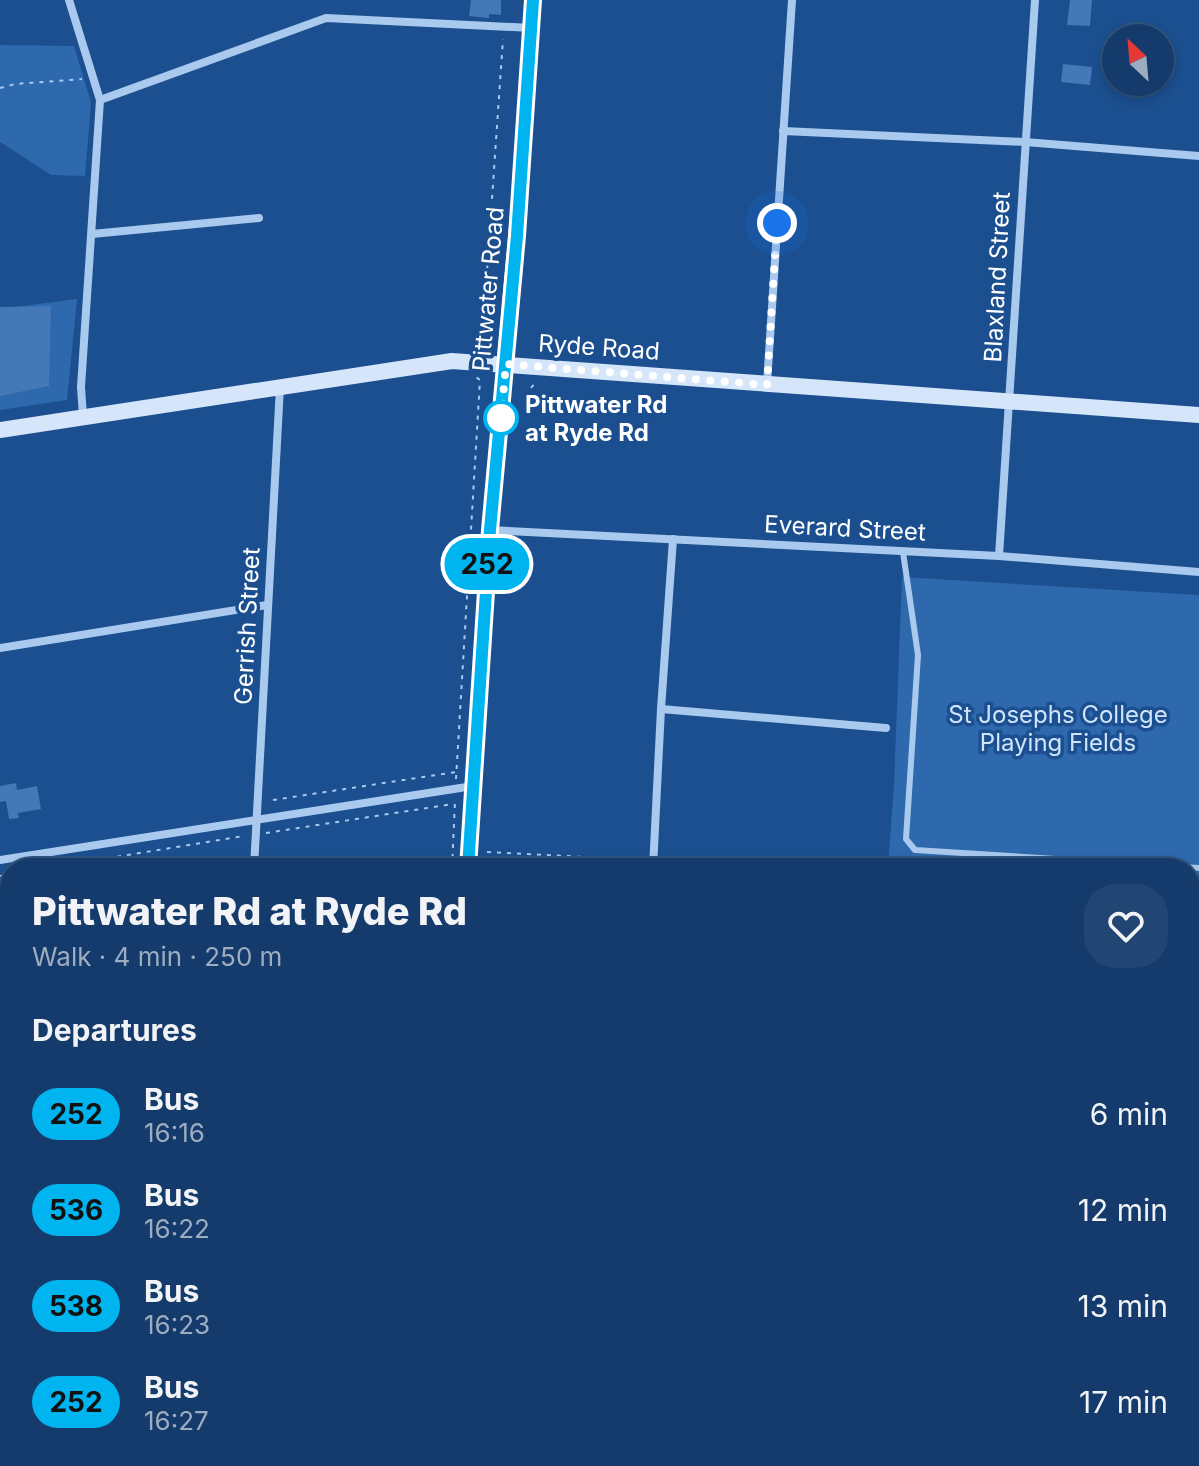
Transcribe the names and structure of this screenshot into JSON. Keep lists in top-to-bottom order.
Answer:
{
  "streets": {
    "main road": ["Pittwater Road", "Ryde Road"],
    "street": ["Blaxland Street", "Everard Street", "Gerrish Street"]
  },
  "crossings": [
    ["Blaxland Street", "Ryde Road"],
    ["Blaxland Street", "Everard Street"],
    ["Pittwater Road", "Ryde Road"],
    ["Pittwater Road", "Everard Street"],
    ["Ryde Road", "Gerrish Street"]
  ],
  "parks": ["St Josephs College Playing Fields"],
  "places": ["Pittwater Rd at Ryde Rd"],
  "lines": ["bus line 252"],
  "north": "top left",
  "page": {
    "on_map": "252",
    "heading": [
      ["Pittwater Rd at Ryde Rd", "Walk · 4 min · 250 m"],
      "Departures"
    ],
    "list": [
      {
        "mark": "252",
        "name": "Bus",
        "note": "16:16",
        "value": "6 min"
      },
      {
        "mark": "536",
        "name": "Bus",
        "note": "16:22",
        "value": "12 min"
      },
      {
        "mark": "538",
        "name": "Bus",
        "note": "16:23",
        "value": "13 min"
      },
      {
        "mark": "252",
        "name": "Bus",
        "note": "16:27",
        "value": "17 min"
      }
    ]
  }
}
